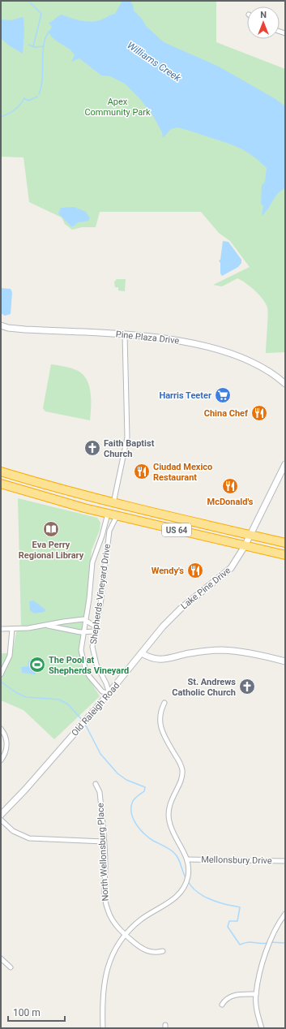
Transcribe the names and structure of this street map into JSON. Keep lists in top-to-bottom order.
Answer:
{
  "streets": {
    "highway": ["US 64"],
    "main road": ["Pine Plaza Drive", "Lake Pine Drive", "Old Raleigh Road"],
    "street": ["Shepherds Vineyard Drive", "North Wellonsburg Place", "Mellonsbury Drive"]
  },
  "crossings": [
    ["US 64", "Lake Pine Drive"],
    ["US 64", "Shepherds Vineyard Drive"],
    ["Lake Pine Drive", "Old Raleigh Road"],
    ["Shepherds Vineyard Drive", "Old Raleigh Road"]
  ],
  "water": ["Williams Creek"],
  "parks": ["Apex Community Park"],
  "places": {
    "supermarket": ["Harris Teeter"],
    "restaurant": [
      "China Chef",
      "Ciudad Mexico Restaurant",
      "McDonald's",
      "Wendy's"
    ],
    "church": ["Faith Baptist Church", "St. Andrews Catholic Church"],
    "library": ["Eva Perry Regional Library"],
    "sports": ["The Pool at Shepherds Vineyard"]
  },
  "scale_bar": "100 m",
  "north": "top"
}
